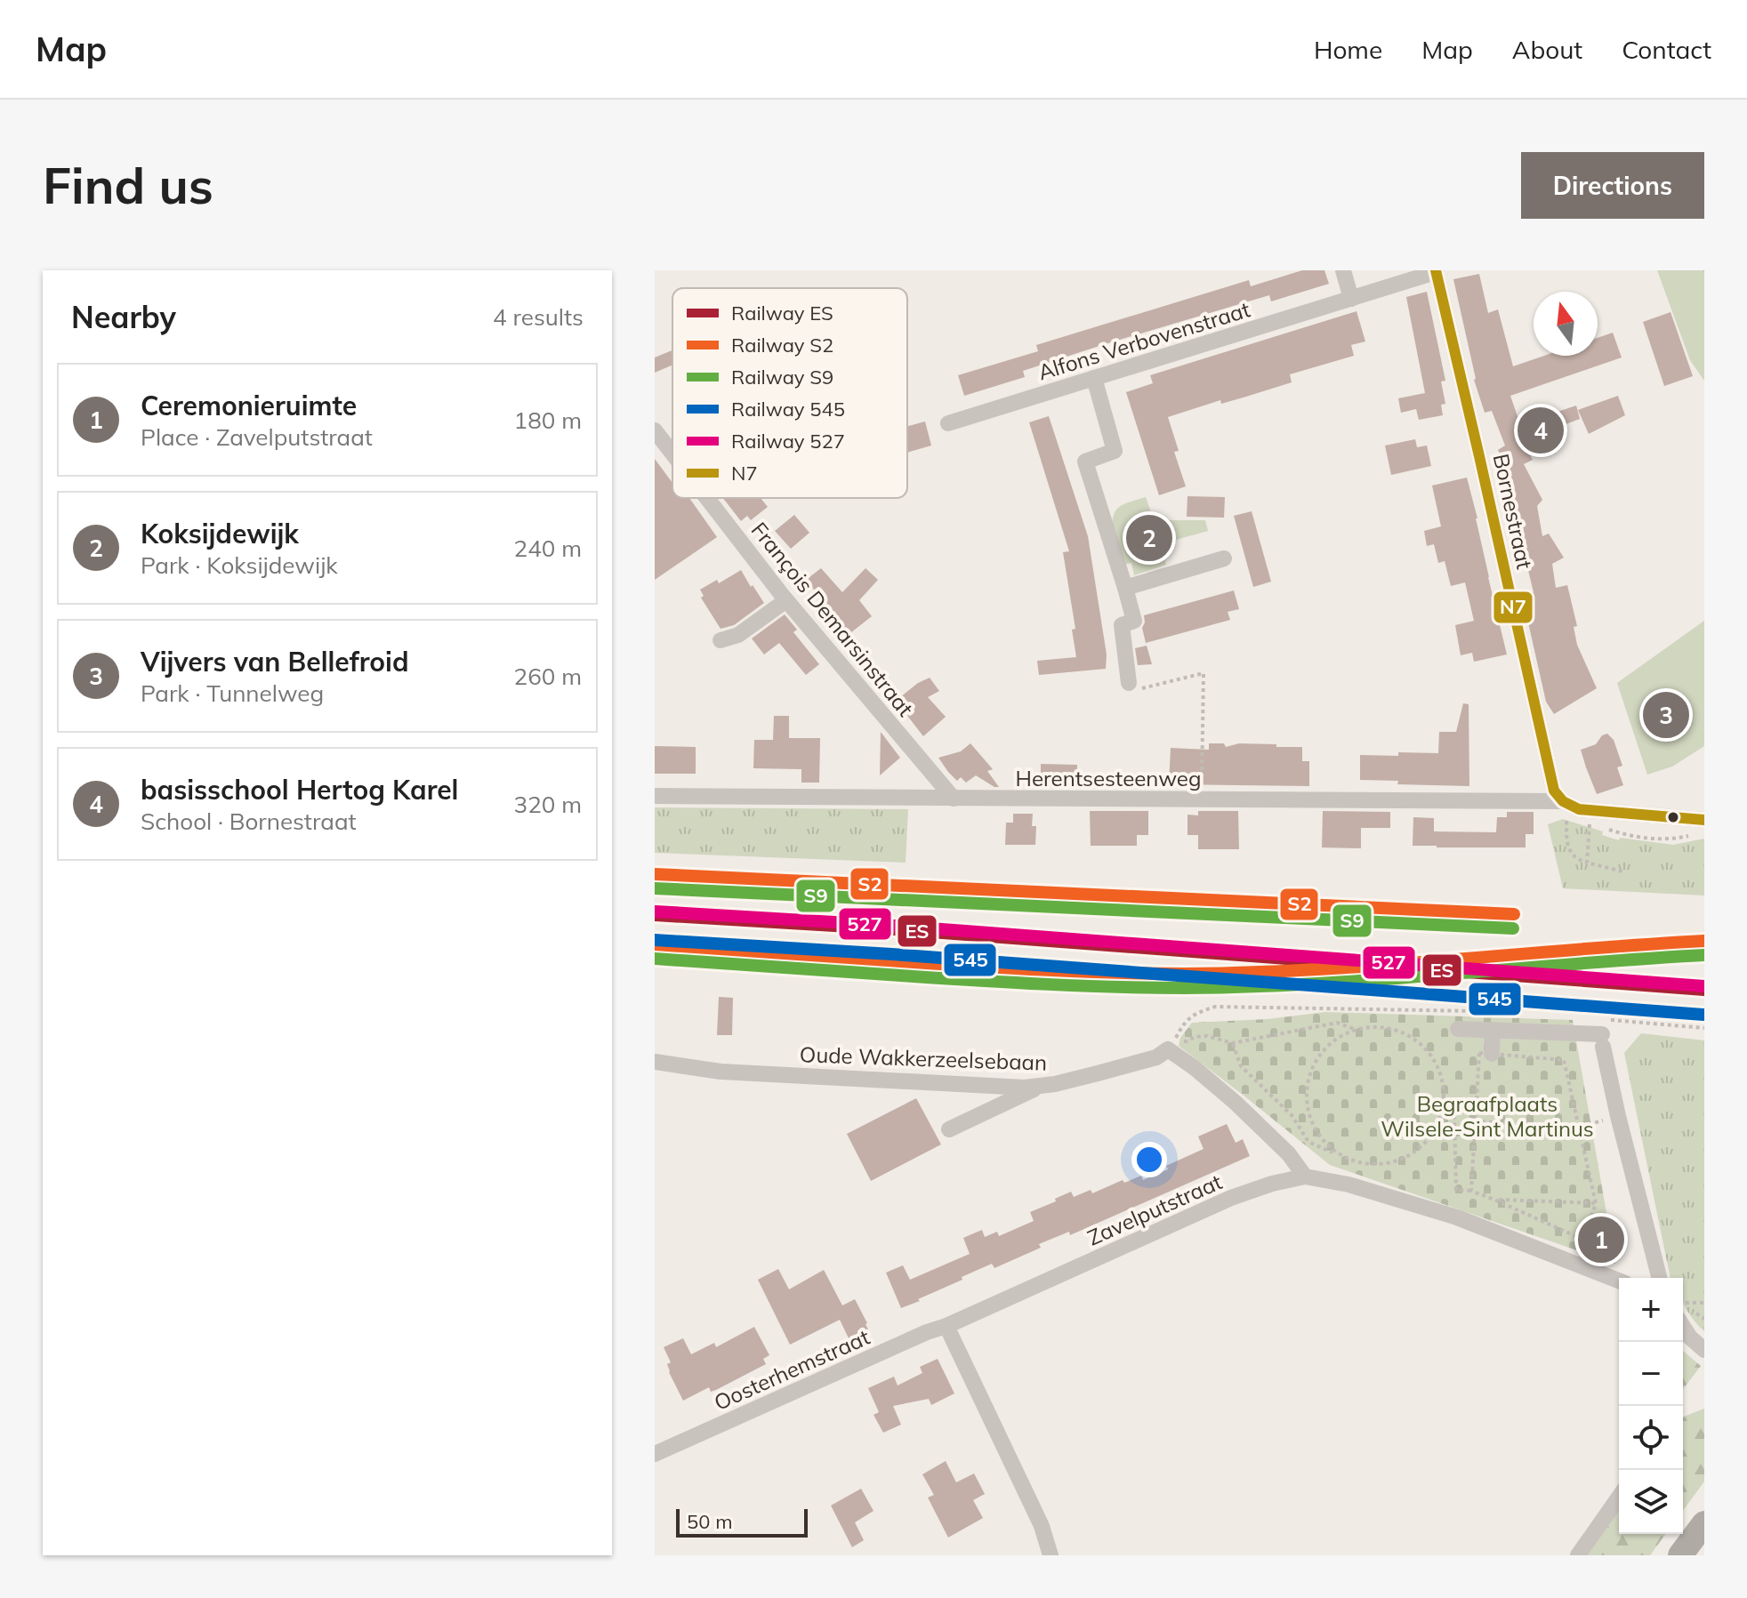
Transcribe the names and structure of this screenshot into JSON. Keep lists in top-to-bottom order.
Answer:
{
  "streets": {
    "street": [
      "Alfons Verbovenstraat",
      "Bornestraat",
      "François Demarsinstraat",
      "Herentsesteenweg",
      "Oude Wakkerzeelsebaan",
      "Zavelputstraat",
      "Oosterhemstraat"
    ]
  },
  "crossings": [
    ["Alfons Verbovenstraat", "Bornestraat"],
    ["Bornestraat", "Herentsesteenweg"],
    ["François Demarsinstraat", "Herentsesteenweg"],
    ["Oude Wakkerzeelsebaan", "Zavelputstraat"],
    ["Zavelputstraat", "Oosterhemstraat"]
  ],
  "parks": ["Begraafplaats Wilsele-Sint Martinus"],
  "lines": [
    "transit line N7",
    "rail line S2",
    "rail line S9",
    "rail line 527",
    "rail line ES",
    "rail line 545"
  ],
  "legend": [
    "Railway ES",
    "Railway S2",
    "Railway S9",
    "Railway 545",
    "Railway 527",
    "N7"
  ],
  "scale_bar": "50 m",
  "north": "top",
  "page": {
    "header": "Map",
    "nav": [
      "Home",
      "Map",
      "About",
      "Contact"
    ],
    "buttons": "Directions",
    "title": "Find us",
    "heading": ["Nearby", "4 results"],
    "list": [
      {
        "mark": "1",
        "name": "Ceremonieruimte",
        "note": "Place · Zavelputstraat",
        "value": "180 m"
      },
      {
        "mark": "2",
        "name": "Koksijdewijk",
        "note": "Park · Koksijdewijk",
        "value": "240 m"
      },
      {
        "mark": "3",
        "name": "Vijvers van Bellefroid",
        "note": "Park · Tunnelweg",
        "value": "260 m"
      },
      {
        "mark": "4",
        "name": "basisschool Hertog Karel",
        "note": "School · Bornestraat",
        "value": "320 m"
      }
    ],
    "pins": [
      "4",
      "2",
      "3",
      "1"
    ],
    "map_buttons": ["+", "−"],
    "scale": "50 m"
  }
}
